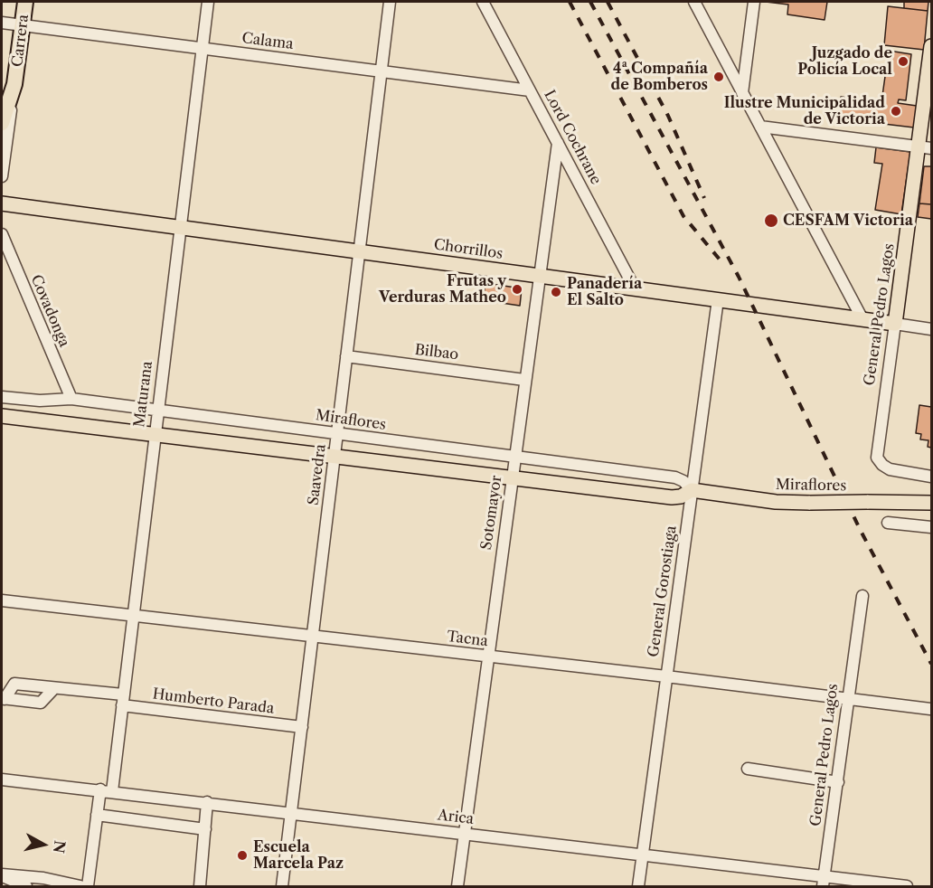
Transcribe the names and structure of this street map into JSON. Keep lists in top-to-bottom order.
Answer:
{
  "streets": {
    "highway": ["Carrera"],
    "main road": ["Chorrillos", "General Pedro Lagos", "Miraflores"],
    "street": [
      "Calama",
      "Lord Cochrane",
      "Covadonga",
      "Bilbao",
      "Maturana",
      "Saavedra",
      "Sotomayor",
      "General Gorostiaga",
      "Tacna",
      "Humberto Parada",
      "Arica"
    ]
  },
  "crossings": [
    ["Carrera", "Calama"],
    ["Calama", "Lord Cochrane"],
    ["Calama", "Maturana"],
    ["Calama", "Saavedra"],
    ["Lord Cochrane", "Chorrillos"],
    ["Lord Cochrane", "Sotomayor"],
    ["Chorrillos", "General Pedro Lagos"],
    ["Chorrillos", "Maturana"],
    ["Chorrillos", "Saavedra"],
    ["Chorrillos", "Sotomayor"],
    ["Chorrillos", "General Gorostiaga"],
    ["Covadonga", "Miraflores"],
    ["General Pedro Lagos", "Tacna"],
    ["General Pedro Lagos", "Arica"],
    ["Bilbao", "Saavedra"],
    ["Bilbao", "Sotomayor"],
    ["Maturana", "Miraflores"],
    ["Maturana", "Tacna"],
    ["Maturana", "Humberto Parada"],
    ["Maturana", "Arica"],
    ["Miraflores", "Saavedra"],
    ["Miraflores", "Sotomayor"],
    ["Miraflores", "General Gorostiaga"],
    ["Saavedra", "Tacna"],
    ["Saavedra", "Humberto Parada"],
    ["Saavedra", "Arica"],
    ["Sotomayor", "Tacna"],
    ["Sotomayor", "Arica"],
    ["General Gorostiaga", "Tacna"],
    ["General Gorostiaga", "Arica"]
  ],
  "places": [
    "Juzgado de Policía Local",
    "4ª Compañía de Bomberos",
    "Ilustre Municipalidad de Victoria",
    "CESFAM Victoria",
    "Frutas y Verduras Matheo",
    "Panadería El Salto",
    "Escuela Marcela Paz"
  ],
  "north": "right"
}
